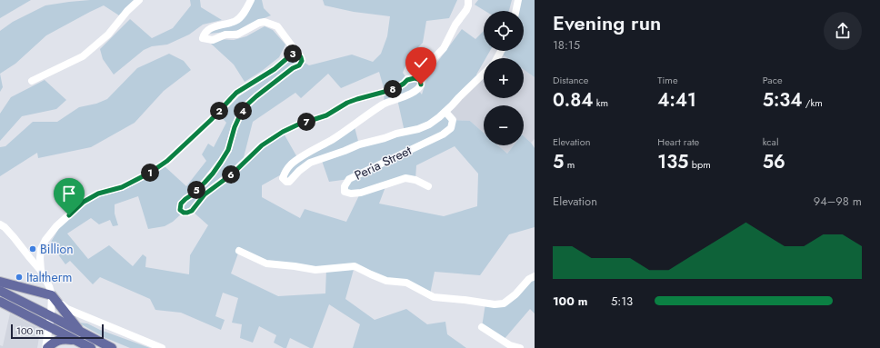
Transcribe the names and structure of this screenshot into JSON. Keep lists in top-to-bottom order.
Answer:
{
  "streets": {
    "street": ["Peria Street"]
  },
  "places": ["Billion", "Italtherm"],
  "scale_bar": "100 m",
  "page": {
    "heading": ["Evening run", "18:15"],
    "map_buttons": ["+", "−"],
    "pins": [
      "3",
      "8",
      "2",
      "4",
      "7",
      "1",
      "6",
      "5"
    ],
    "stats": [
      ["Distance", "0.84 km"],
      ["Time", "4:41"],
      ["Pace", "5:34 /km"],
      ["Elevation", "5 m"],
      ["Heart rate", "135 bpm"],
      ["kcal", "56"]
    ],
    "chart": ["Elevation", "94–98 m"],
    "list": [
      {
        "name": "100 m",
        "note": "5:13"
      }
    ],
    "scale": "100 m"
  }
}
